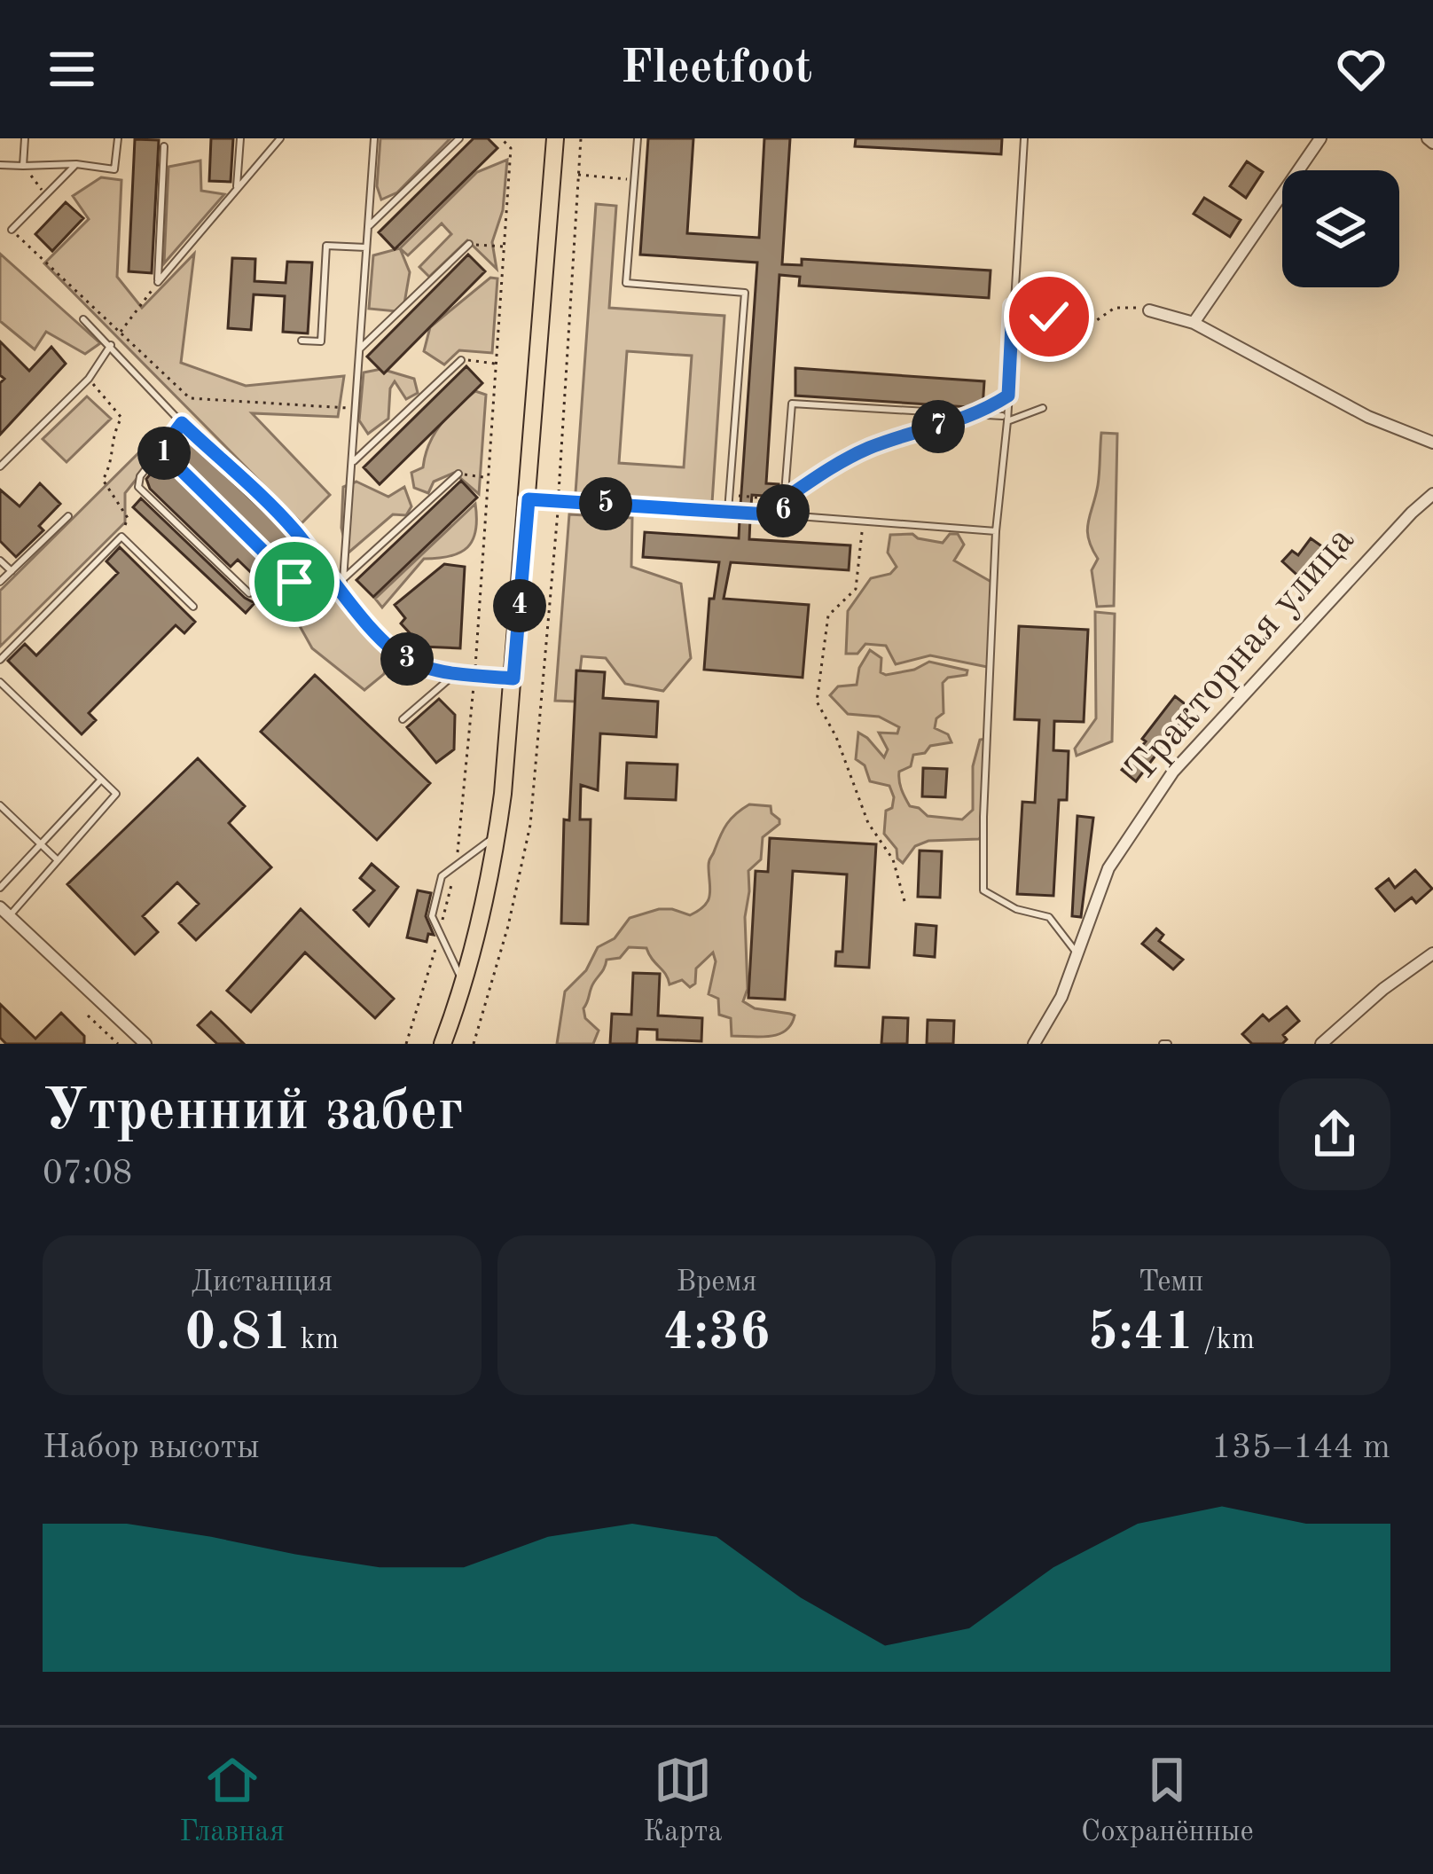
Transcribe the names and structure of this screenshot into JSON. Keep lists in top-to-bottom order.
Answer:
{
  "streets": {
    "street": ["Тракторная улица"]
  },
  "page": {
    "header": "Fleetfoot",
    "pins": [
      "7",
      "1",
      "5",
      "6",
      "4",
      "3"
    ],
    "heading": ["Утренний забег", "07:08"],
    "stats": [
      ["Дистанция", "0.81 km"],
      ["Время", "4:36"],
      ["Темп", "5:41 /km"]
    ],
    "chart": ["Набор высоты", "135–144 m"],
    "tabs": ["Главная", "Карта", "Сохранённые"]
  }
}
